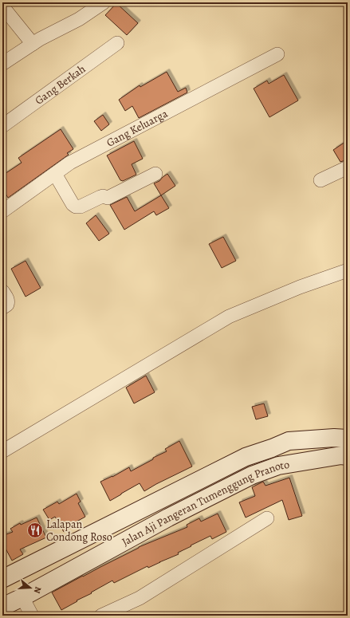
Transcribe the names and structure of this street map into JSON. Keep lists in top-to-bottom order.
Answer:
{
  "streets": {
    "main road": ["Jalan Aji Pangeran Tumenggung Pranoto"],
    "street": ["Gang Berkah", "Gang Keluarga"]
  },
  "places": {
    "restaurant": ["Lalapan Condong Roso"]
  },
  "north": "right"
}
